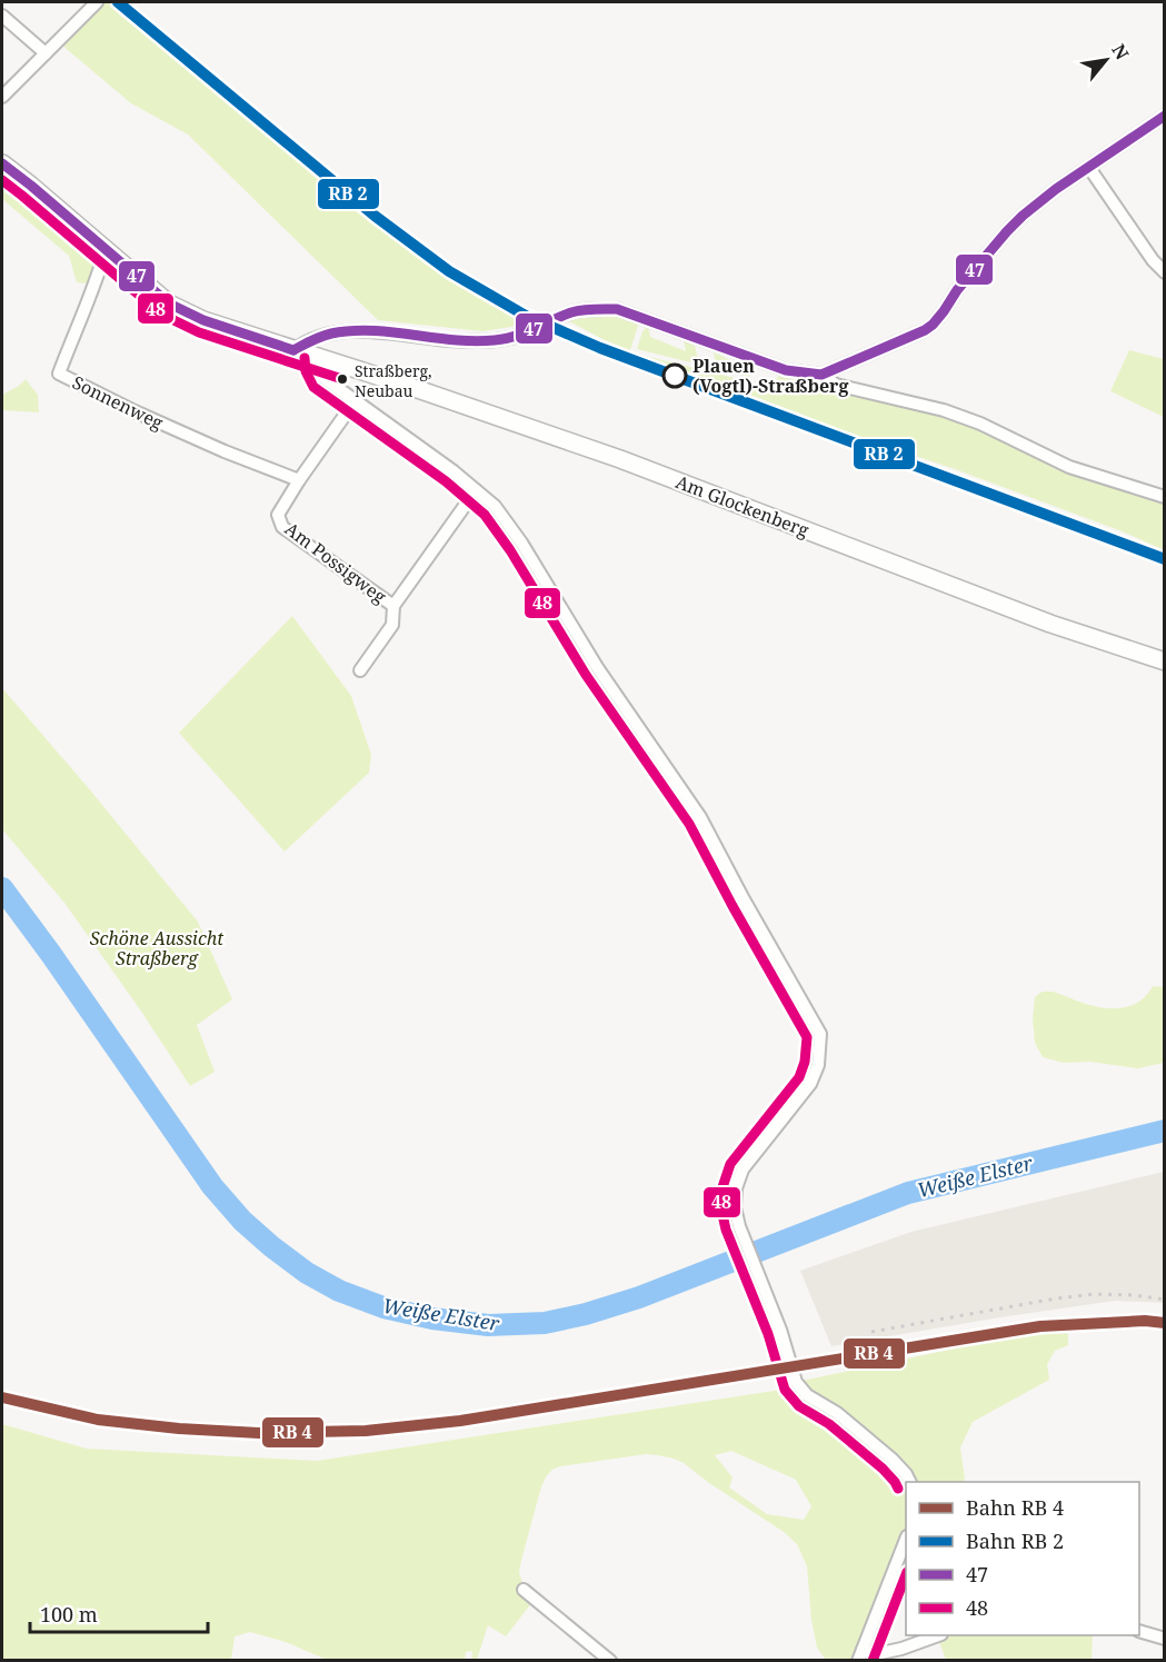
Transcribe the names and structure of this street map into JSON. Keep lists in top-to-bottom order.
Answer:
{
  "streets": {
    "main road": ["Am Glockenberg"],
    "street": ["Sonnenweg", "Am Possigweg"]
  },
  "crossings": [
    ["Sonnenweg", "Am Glockenberg"],
    ["Sonnenweg", "Am Possigweg"]
  ],
  "water": ["Weiße Elster"],
  "parks": ["Schöne Aussicht Straßberg"],
  "places": ["Plauen (Vogtl)-Straßberg", "Straßberg, Neubau"],
  "lines": ["transit line 47", "transit line 48"],
  "legend": [
    "Bahn RB 4",
    "Bahn RB 2",
    "47",
    "48"
  ],
  "scale_bar": "100 m",
  "north": "top right"
}
